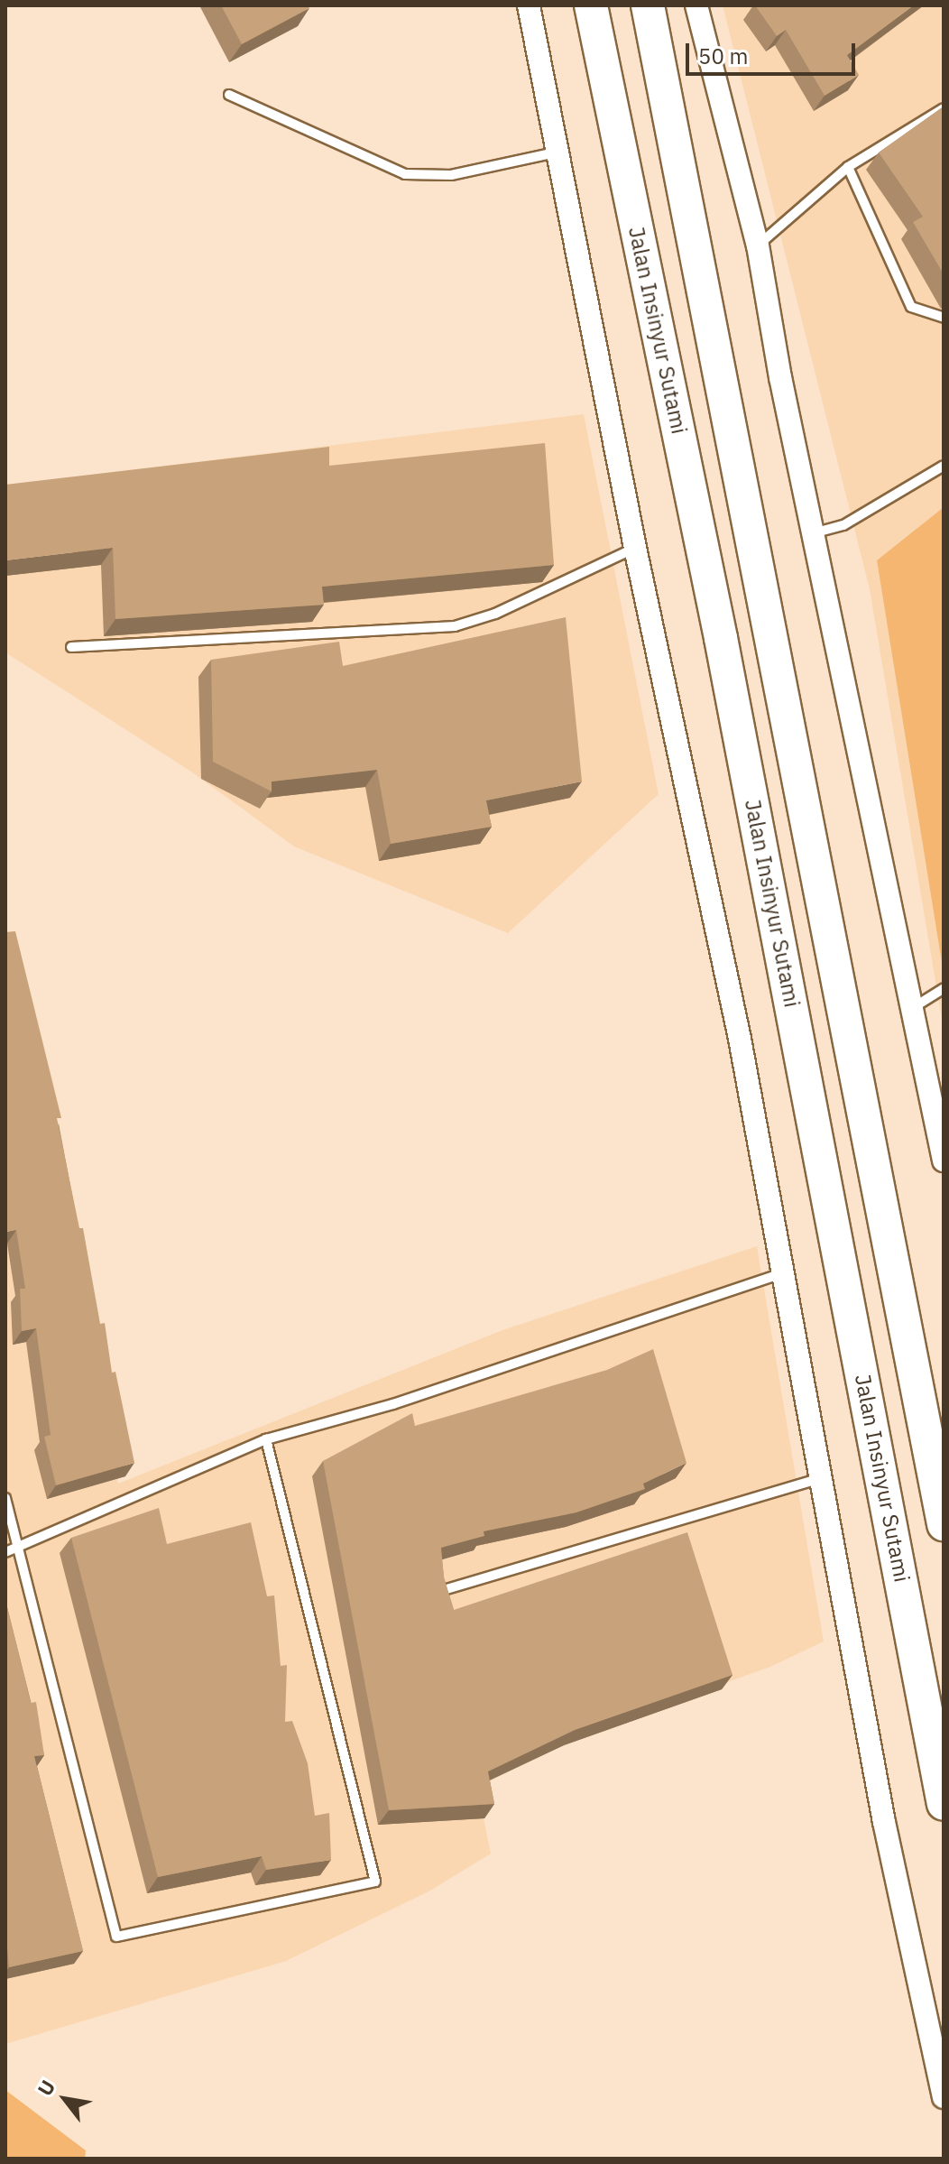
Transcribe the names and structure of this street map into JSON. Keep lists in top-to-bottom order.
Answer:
{
  "streets": {
    "highway": ["Jalan Insinyur Sutami"]
  },
  "scale_bar": "50 m",
  "north": "top left"
}
